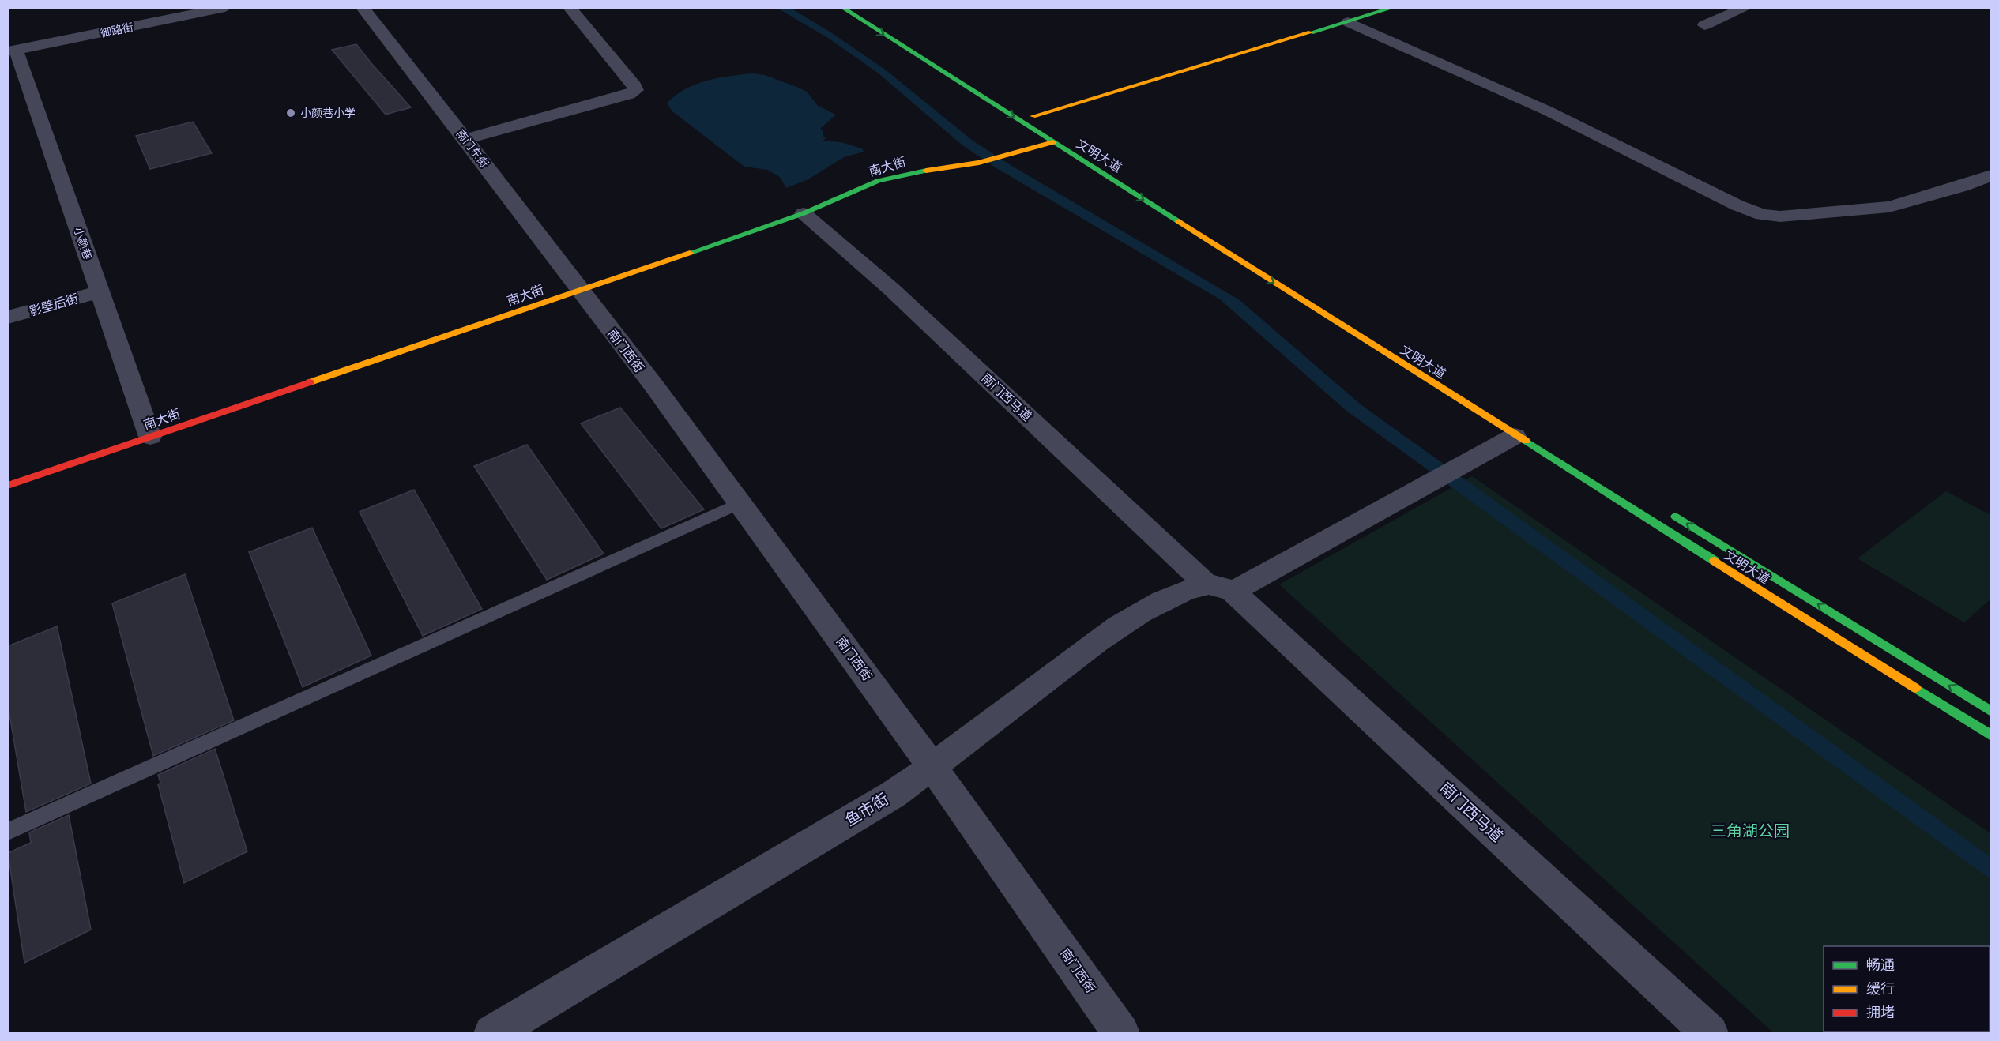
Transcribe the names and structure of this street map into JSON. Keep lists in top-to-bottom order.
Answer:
{
  "streets": {
    "main road": ["文明大道", "南大街"],
    "street": [
      "御路街",
      "南门东街",
      "小颜巷",
      "影壁后街",
      "南门西街",
      "南门西马道",
      "鱼市街"
    ]
  },
  "crossings": [
    ["御路街", "小颜巷"],
    ["南门东街", "南大街"],
    ["南门东街", "南门西街"],
    ["文明大道", "南大街"],
    ["文明大道", "鱼市街"],
    ["南大街", "小颜巷"],
    ["南大街", "南门西街"],
    ["南大街", "南门西马道"],
    ["小颜巷", "影壁后街"],
    ["南门西街", "鱼市街"],
    ["南门西马道", "鱼市街"]
  ],
  "parks": ["三角湖公园"],
  "places": ["小颜巷小学"],
  "legend": ["畅通", "缓行", "拥堵"]
}
